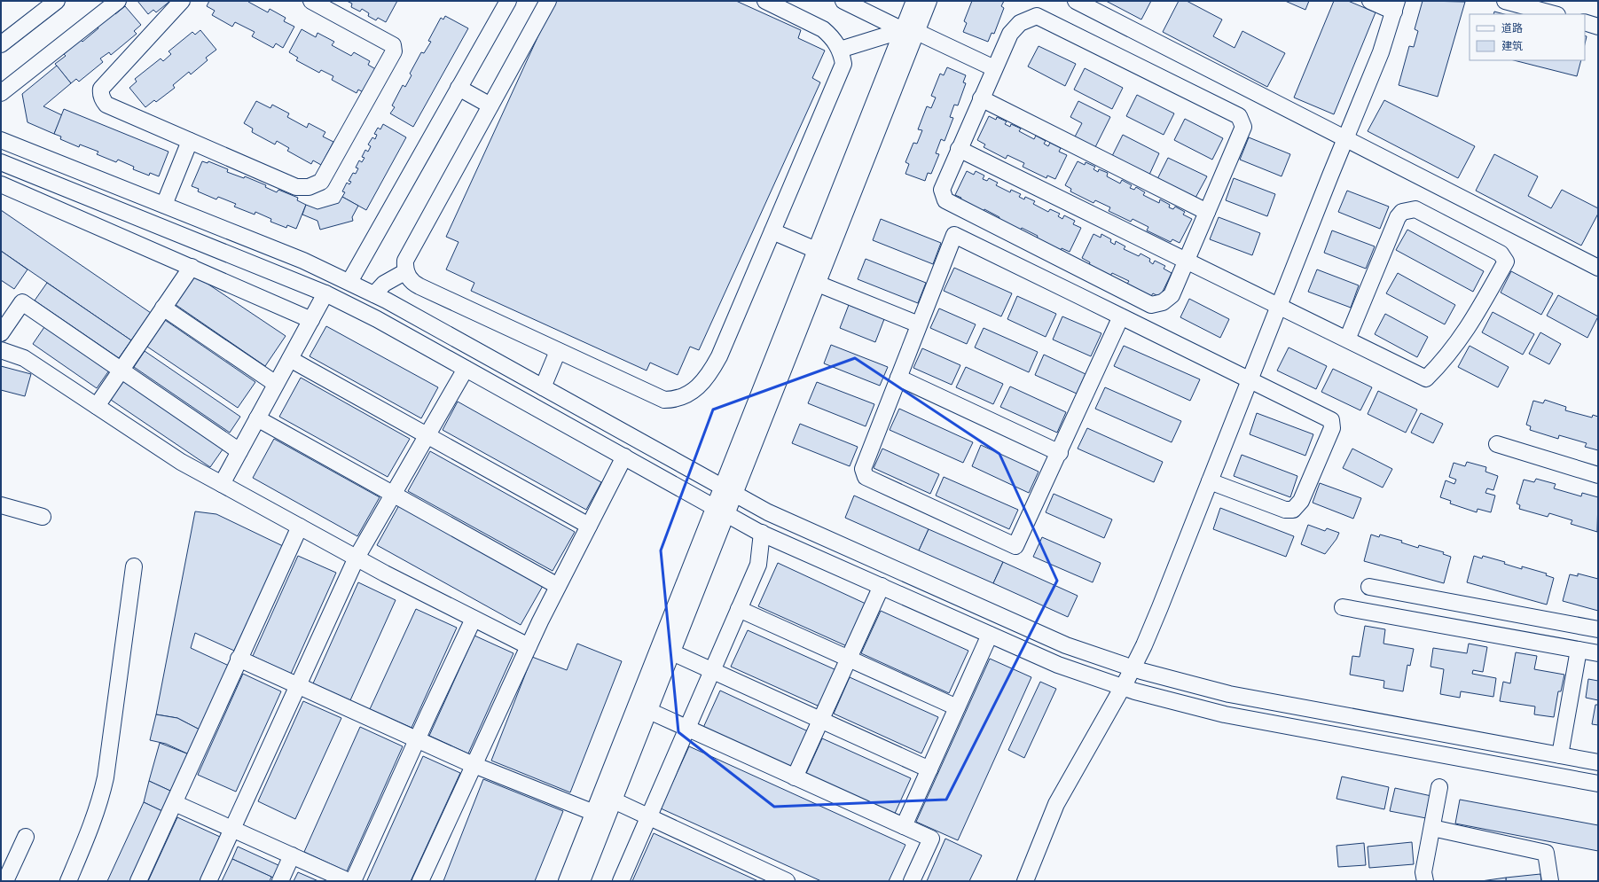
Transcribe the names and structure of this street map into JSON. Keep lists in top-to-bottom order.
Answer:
{
  "legend": ["道路", "建筑"]
}
